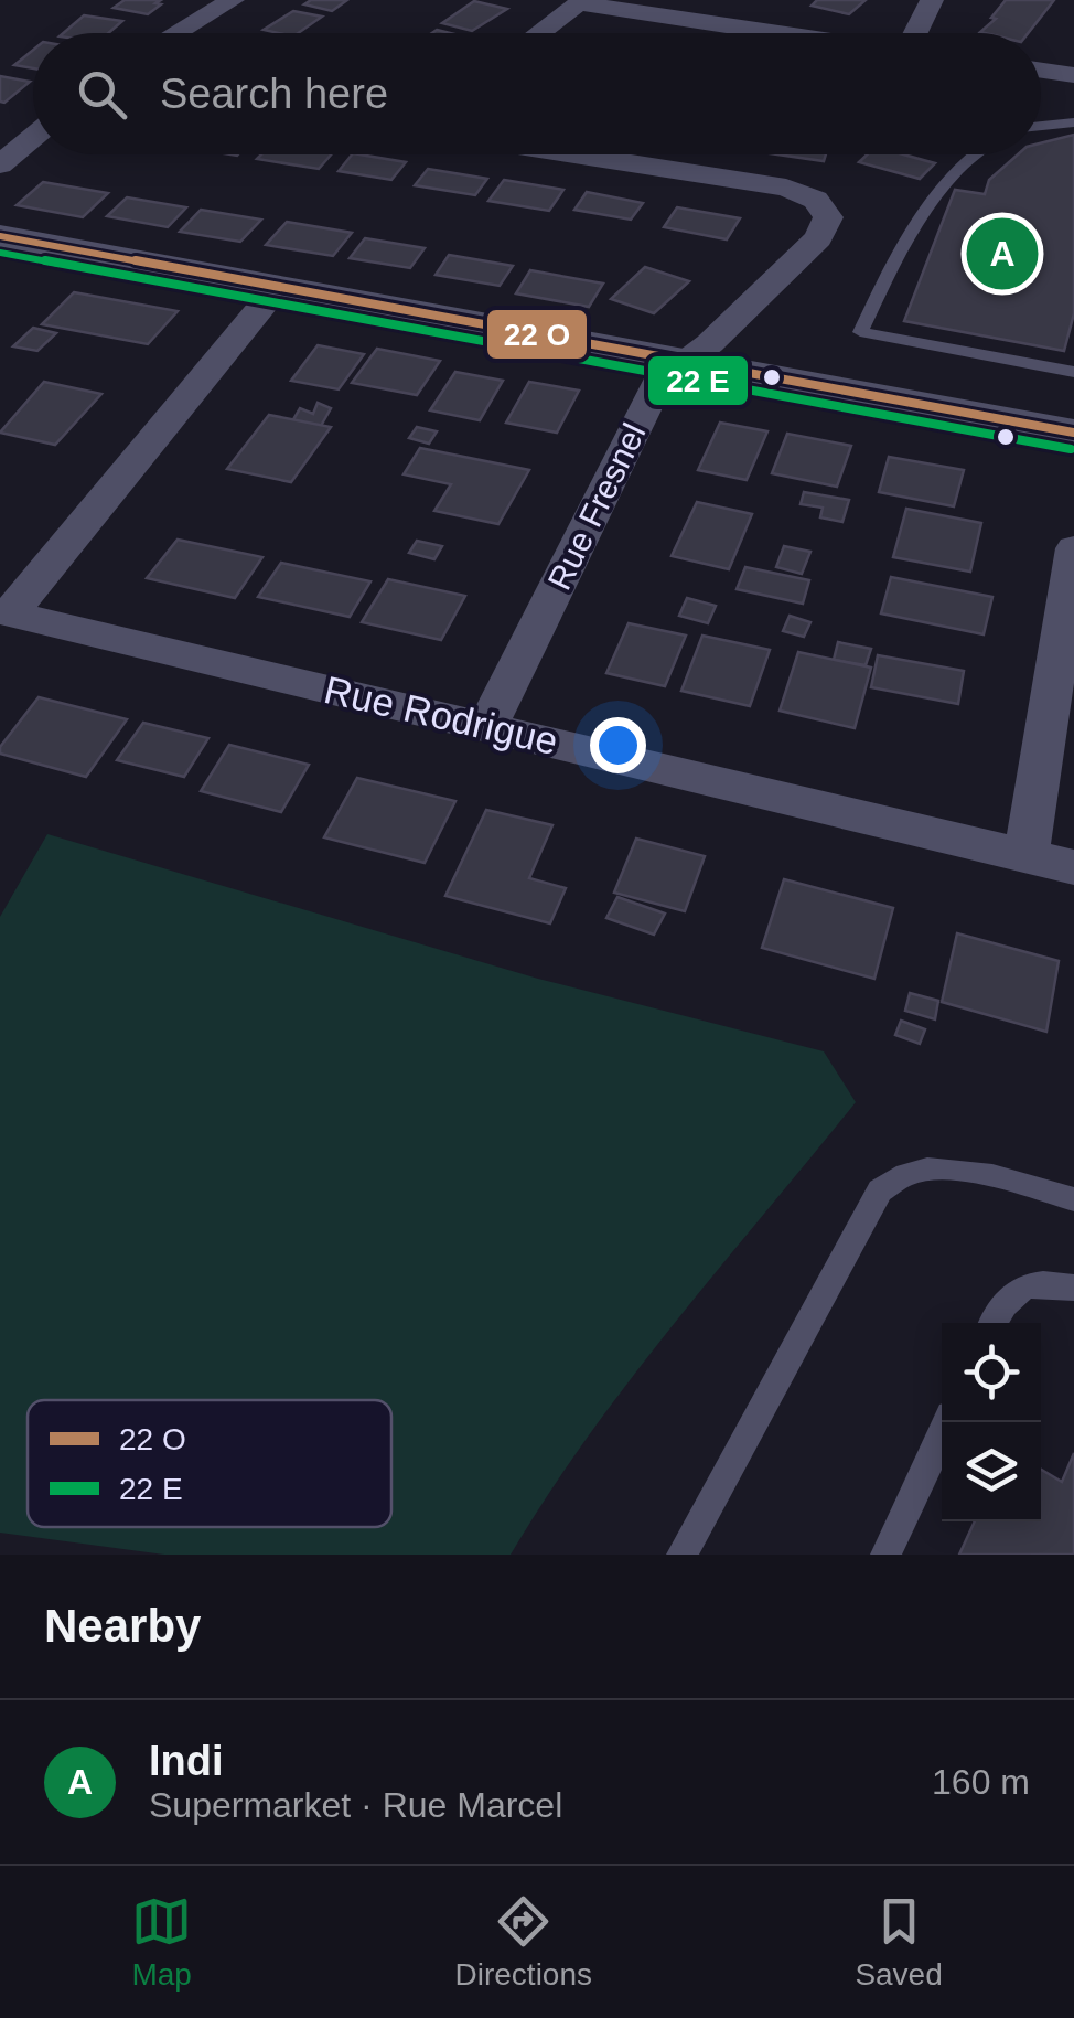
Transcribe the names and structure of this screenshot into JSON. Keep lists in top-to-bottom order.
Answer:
{
  "streets": {
    "street": ["Rue Fresnel", "Rue Rodrigue"]
  },
  "crossings": [
    ["Rue Fresnel", "Rue Rodrigue"]
  ],
  "legend": ["22 O", "22 E"],
  "page": {
    "search": "Search here",
    "pins": "A",
    "heading": "Nearby",
    "list": [
      {
        "mark": "A",
        "name": "Indi",
        "note": "Supermarket · Rue Marcel",
        "value": "160 m"
      }
    ],
    "nav": ["Map", "Directions", "Saved"]
  }
}
